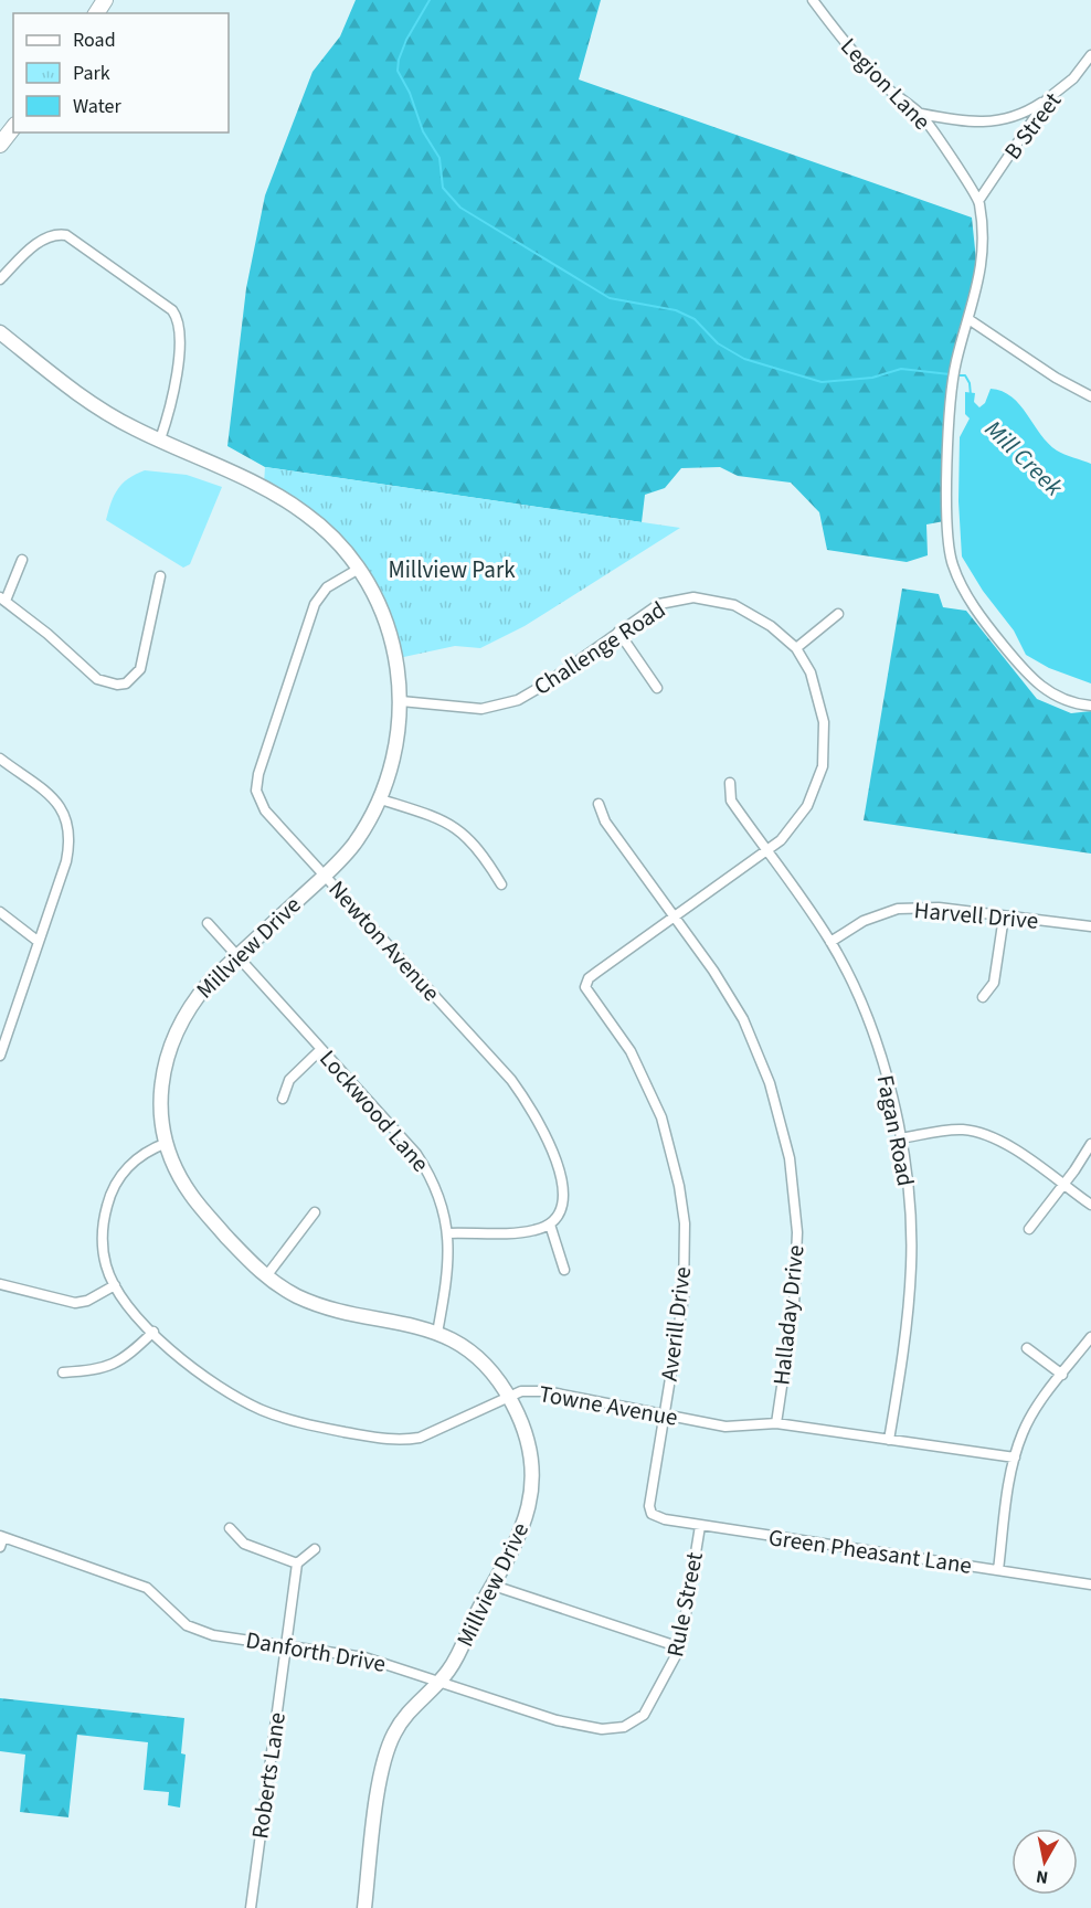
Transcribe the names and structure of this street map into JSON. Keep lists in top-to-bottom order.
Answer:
{
  "streets": {
    "street": [
      "Legion Lane",
      "B Street",
      "Challenge Road",
      "Harvell Drive",
      "Newton Avenue",
      "Millview Drive",
      "Lockwood Lane",
      "Fagan Road",
      "Halladay Drive",
      "Averill Drive",
      "Towne Avenue",
      "Green Pheasant Lane",
      "Rule Street",
      "Danforth Drive",
      "Roberts Lane"
    ]
  },
  "crossings": [
    ["Legion Lane", "B Street"],
    ["Challenge Road", "Millview Drive"],
    ["Challenge Road", "Fagan Road"],
    ["Challenge Road", "Halladay Drive"],
    ["Challenge Road", "Averill Drive"],
    ["Harvell Drive", "Fagan Road"],
    ["Newton Avenue", "Millview Drive"],
    ["Millview Drive", "Lockwood Lane"],
    ["Millview Drive", "Towne Avenue"],
    ["Millview Drive", "Danforth Drive"],
    ["Fagan Road", "Towne Avenue"],
    ["Halladay Drive", "Towne Avenue"],
    ["Averill Drive", "Towne Avenue"],
    ["Averill Drive", "Green Pheasant Lane"],
    ["Green Pheasant Lane", "Rule Street"],
    ["Rule Street", "Danforth Drive"],
    ["Danforth Drive", "Roberts Lane"]
  ],
  "water": ["Mill Creek"],
  "parks": ["Millview Park"],
  "legend": ["Road", "Park", "Water"],
  "north": "bottom"
}
